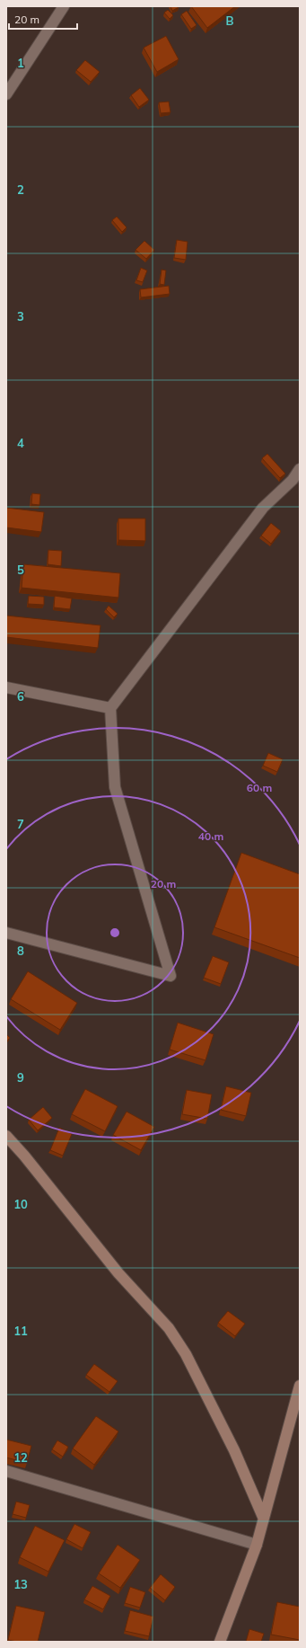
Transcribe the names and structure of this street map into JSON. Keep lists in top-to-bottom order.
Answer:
{
  "scale_bar": "20 m",
  "grid": {
    "columns": ["B"],
    "rows": [
      "1",
      "2",
      "3",
      "4",
      "5",
      "6",
      "7",
      "8",
      "9",
      "10",
      "11",
      "12",
      "13"
    ]
  },
  "rings": ["60 m", "40 m", "20 m"]
}
